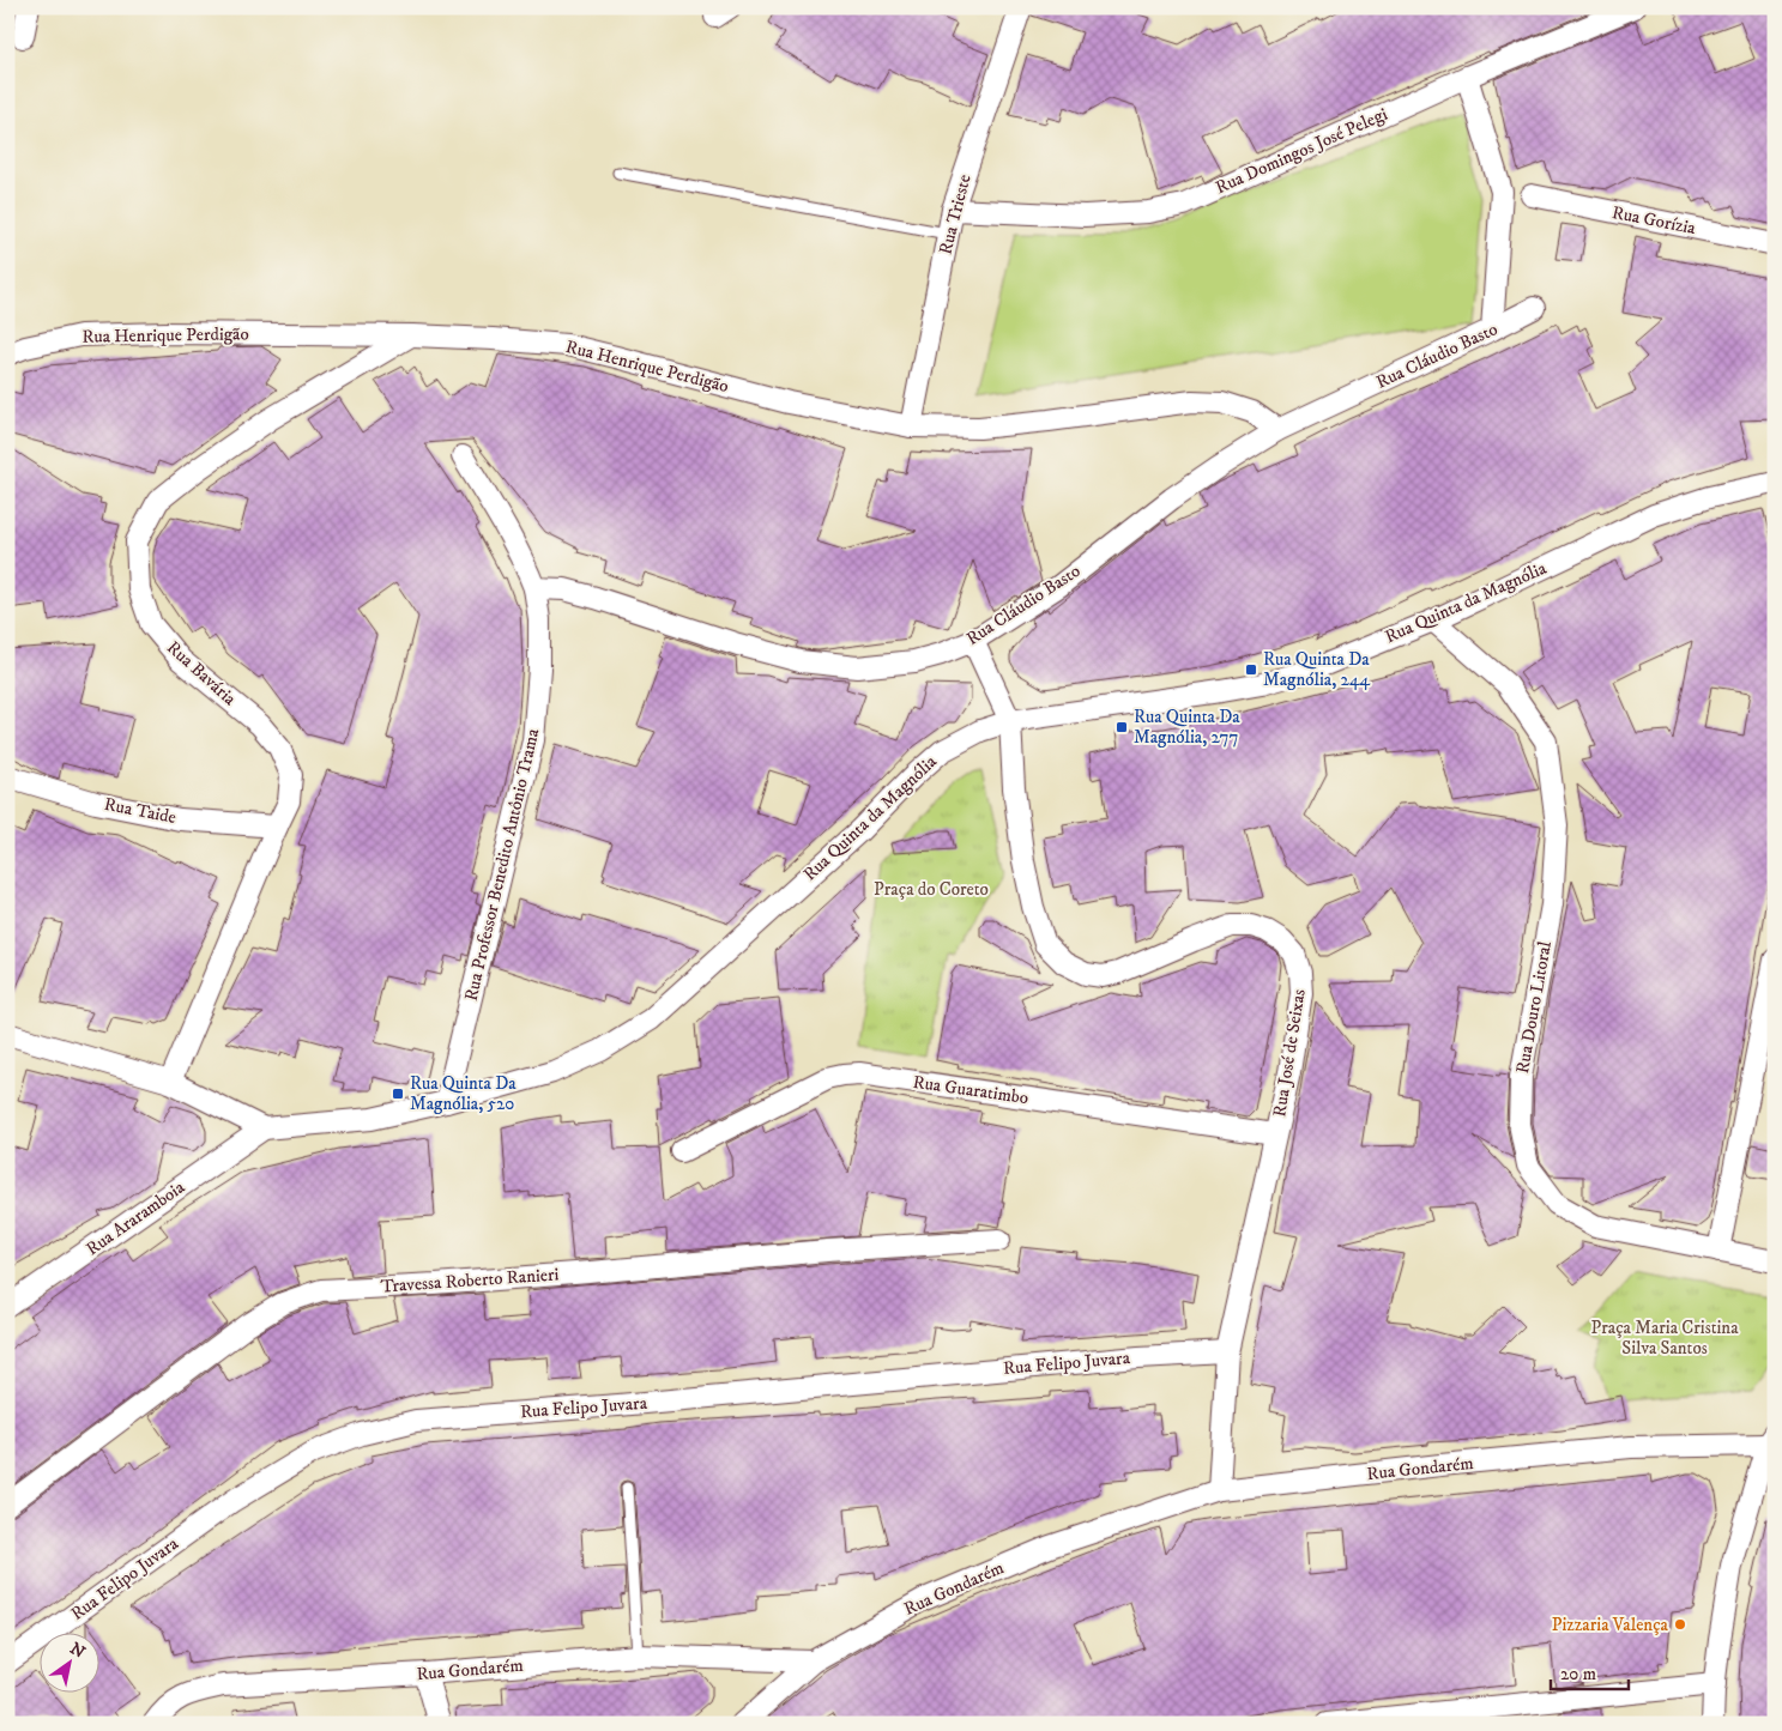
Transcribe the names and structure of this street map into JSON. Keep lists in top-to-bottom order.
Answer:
{
  "streets": {
    "street": [
      "Rua Domingos José Pelegi",
      "Rua Trieste",
      "Rua Gorízia",
      "Rua Henrique Perdigão",
      "Rua Cláudio Basto",
      "Rua Quinta da Magnólia",
      "Rua Bavária",
      "Rua Taide",
      "Rua Professor Benedito Antônio Trama",
      "Rua Douro Litoral",
      "Rua José de Seixas",
      "Rua Guaratimbo",
      "Rua Araramboia",
      "Travessa Roberto Ranieri",
      "Rua Felipo Juvara",
      "Rua Gondarém"
    ]
  },
  "crossings": [
    ["Rua Domingos José Pelegi", "Rua Trieste"],
    ["Rua Trieste", "Rua Henrique Perdigão"],
    ["Rua Henrique Perdigão", "Rua Cláudio Basto"],
    ["Rua Henrique Perdigão", "Rua Bavária"],
    ["Rua Cláudio Basto", "Rua Professor Benedito Antônio Trama"],
    ["Rua Cláudio Basto", "Rua José de Seixas"],
    ["Rua Quinta da Magnólia", "Rua Professor Benedito Antônio Trama"],
    ["Rua Quinta da Magnólia", "Rua Douro Litoral"],
    ["Rua Quinta da Magnólia", "Rua José de Seixas"],
    ["Rua Quinta da Magnólia", "Rua Araramboia"],
    ["Rua Bavária", "Rua Taide"],
    ["Rua José de Seixas", "Rua Guaratimbo"],
    ["Rua José de Seixas", "Rua Felipo Juvara"],
    ["Rua José de Seixas", "Rua Gondarém"]
  ],
  "parks": ["Praça do Coreto", "Praça Maria Cristina Silva Santos"],
  "places": {
    "transit": ["Rua Quinta Da Magnólia, 244", "Rua Quinta Da Magnólia, 277", "Rua Quinta Da Magnólia, 520"],
    "other": ["Pizzaria Valença"]
  },
  "scale_bar": "20 m",
  "north": "top right"
}
